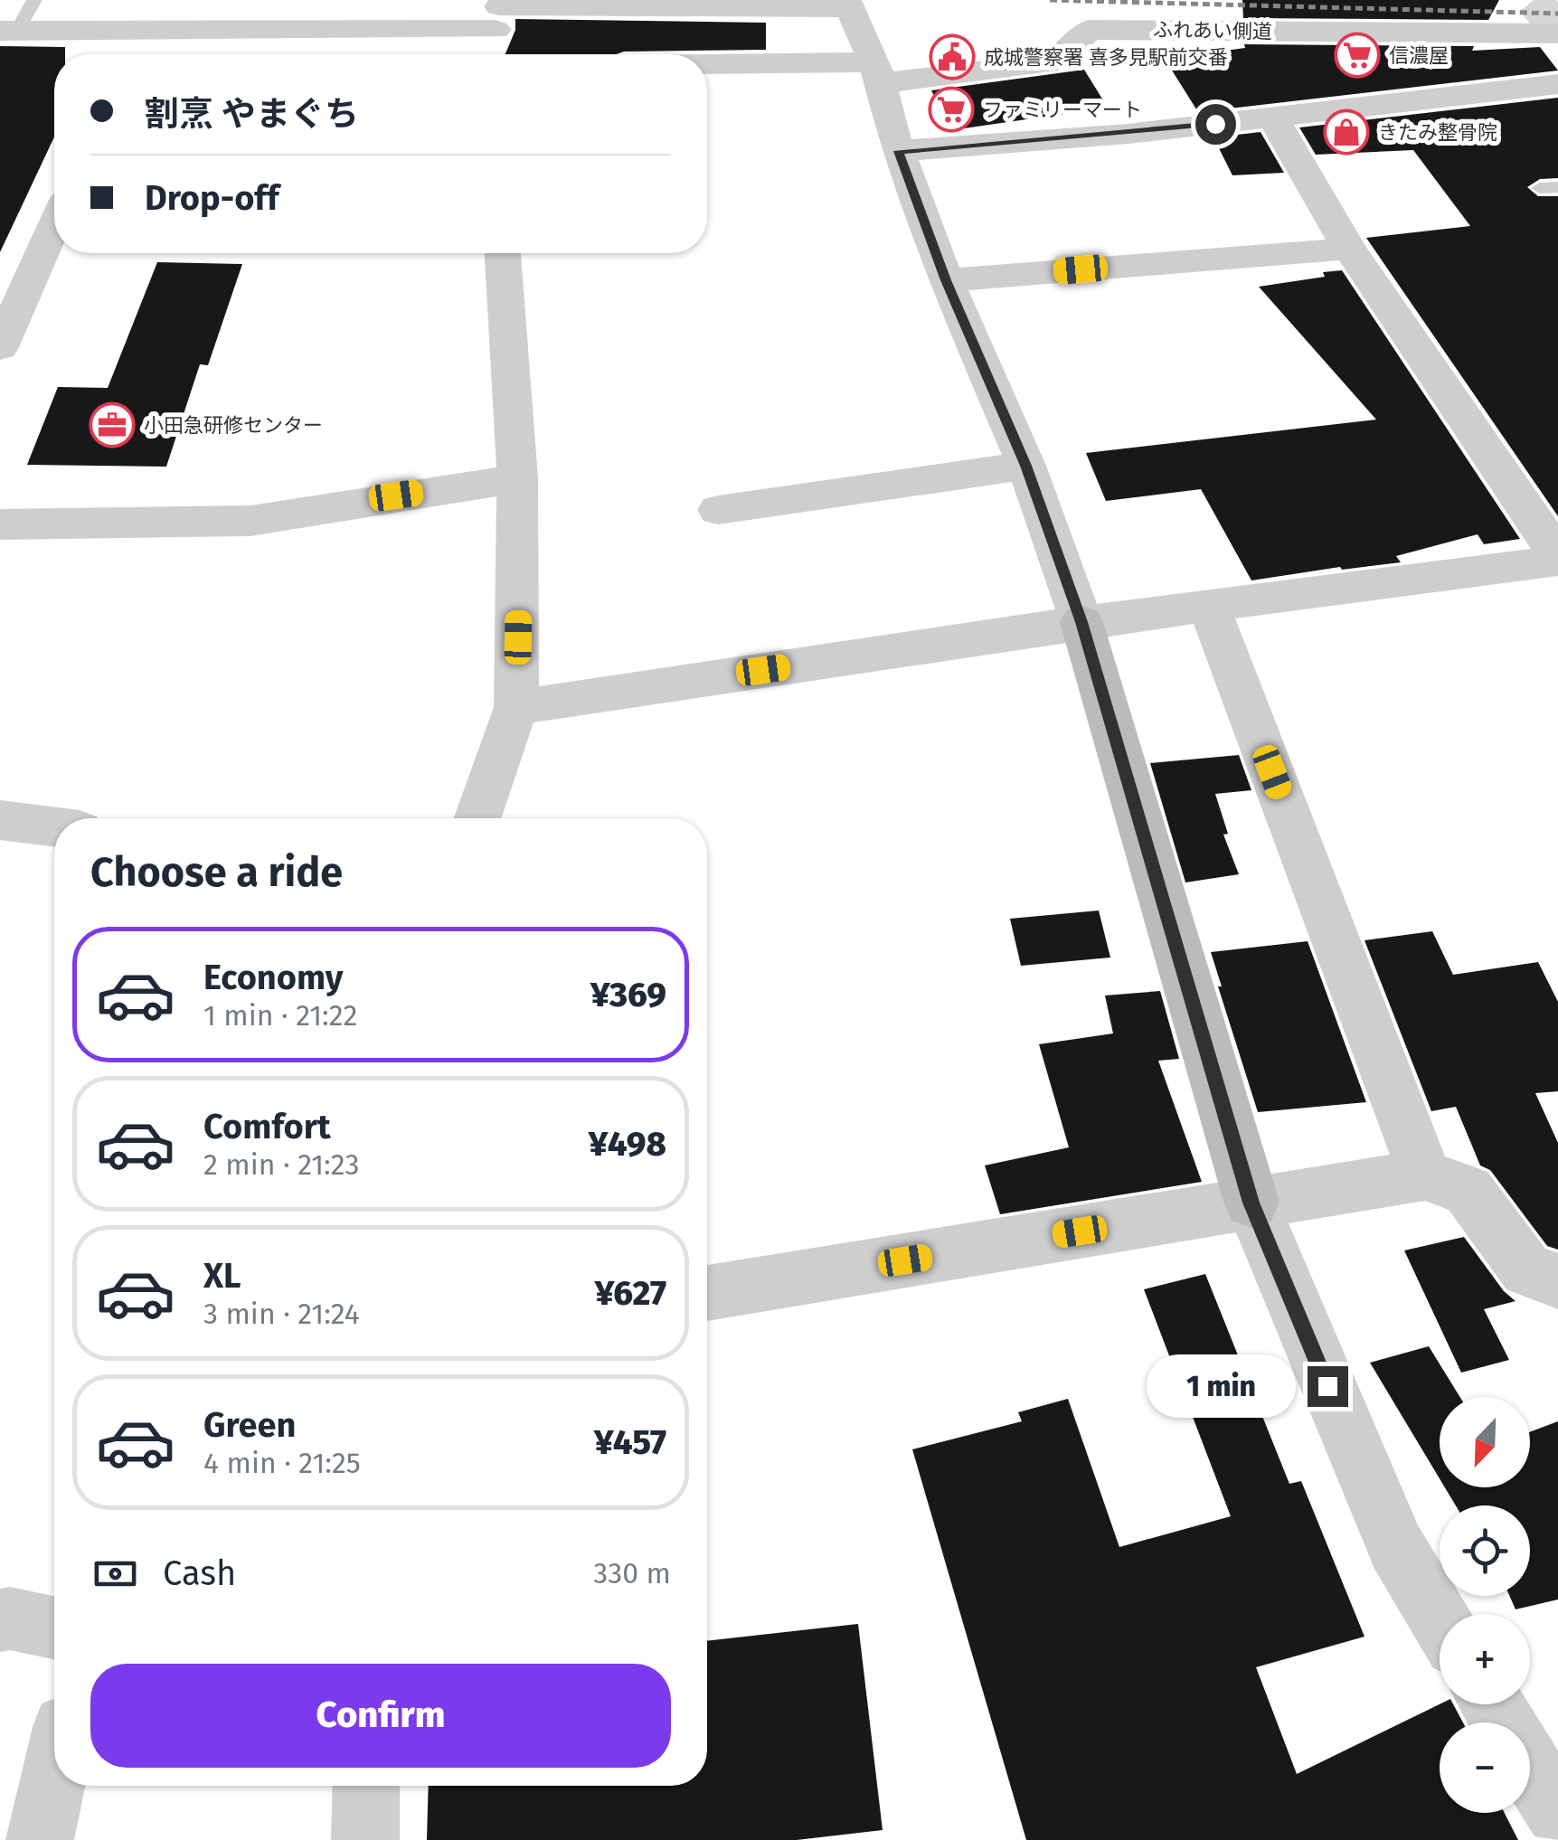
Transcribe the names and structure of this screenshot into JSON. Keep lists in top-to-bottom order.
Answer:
{
  "streets": {
    "street": ["ふれあい側道"]
  },
  "places": {
    "supermarket": ["信濃屋", "ファミリーマート"],
    "public building": ["成城警察署 喜多見駅前交番"],
    "shop": ["きたみ整骨院"],
    "office": ["小田急研修センター"]
  },
  "north": "bottom left",
  "page": {
    "banner": ["割烹 やまぐち", "Drop-off"],
    "heading": "Choose a ride",
    "list": [
      {
        "name": "Economy",
        "note": "1 min · 21:22",
        "value": "¥369"
      },
      {
        "name": "Comfort",
        "note": "2 min · 21:23",
        "value": "¥498"
      },
      {
        "name": "XL",
        "note": "3 min · 21:24",
        "value": "¥627"
      },
      {
        "name": "Green",
        "note": "4 min · 21:25",
        "value": "¥457"
      }
    ],
    "bubble": "1 min",
    "map_buttons": ["+", "−"],
    "pay": ["Cash", "330 m"],
    "buttons": "Confirm"
  }
}
